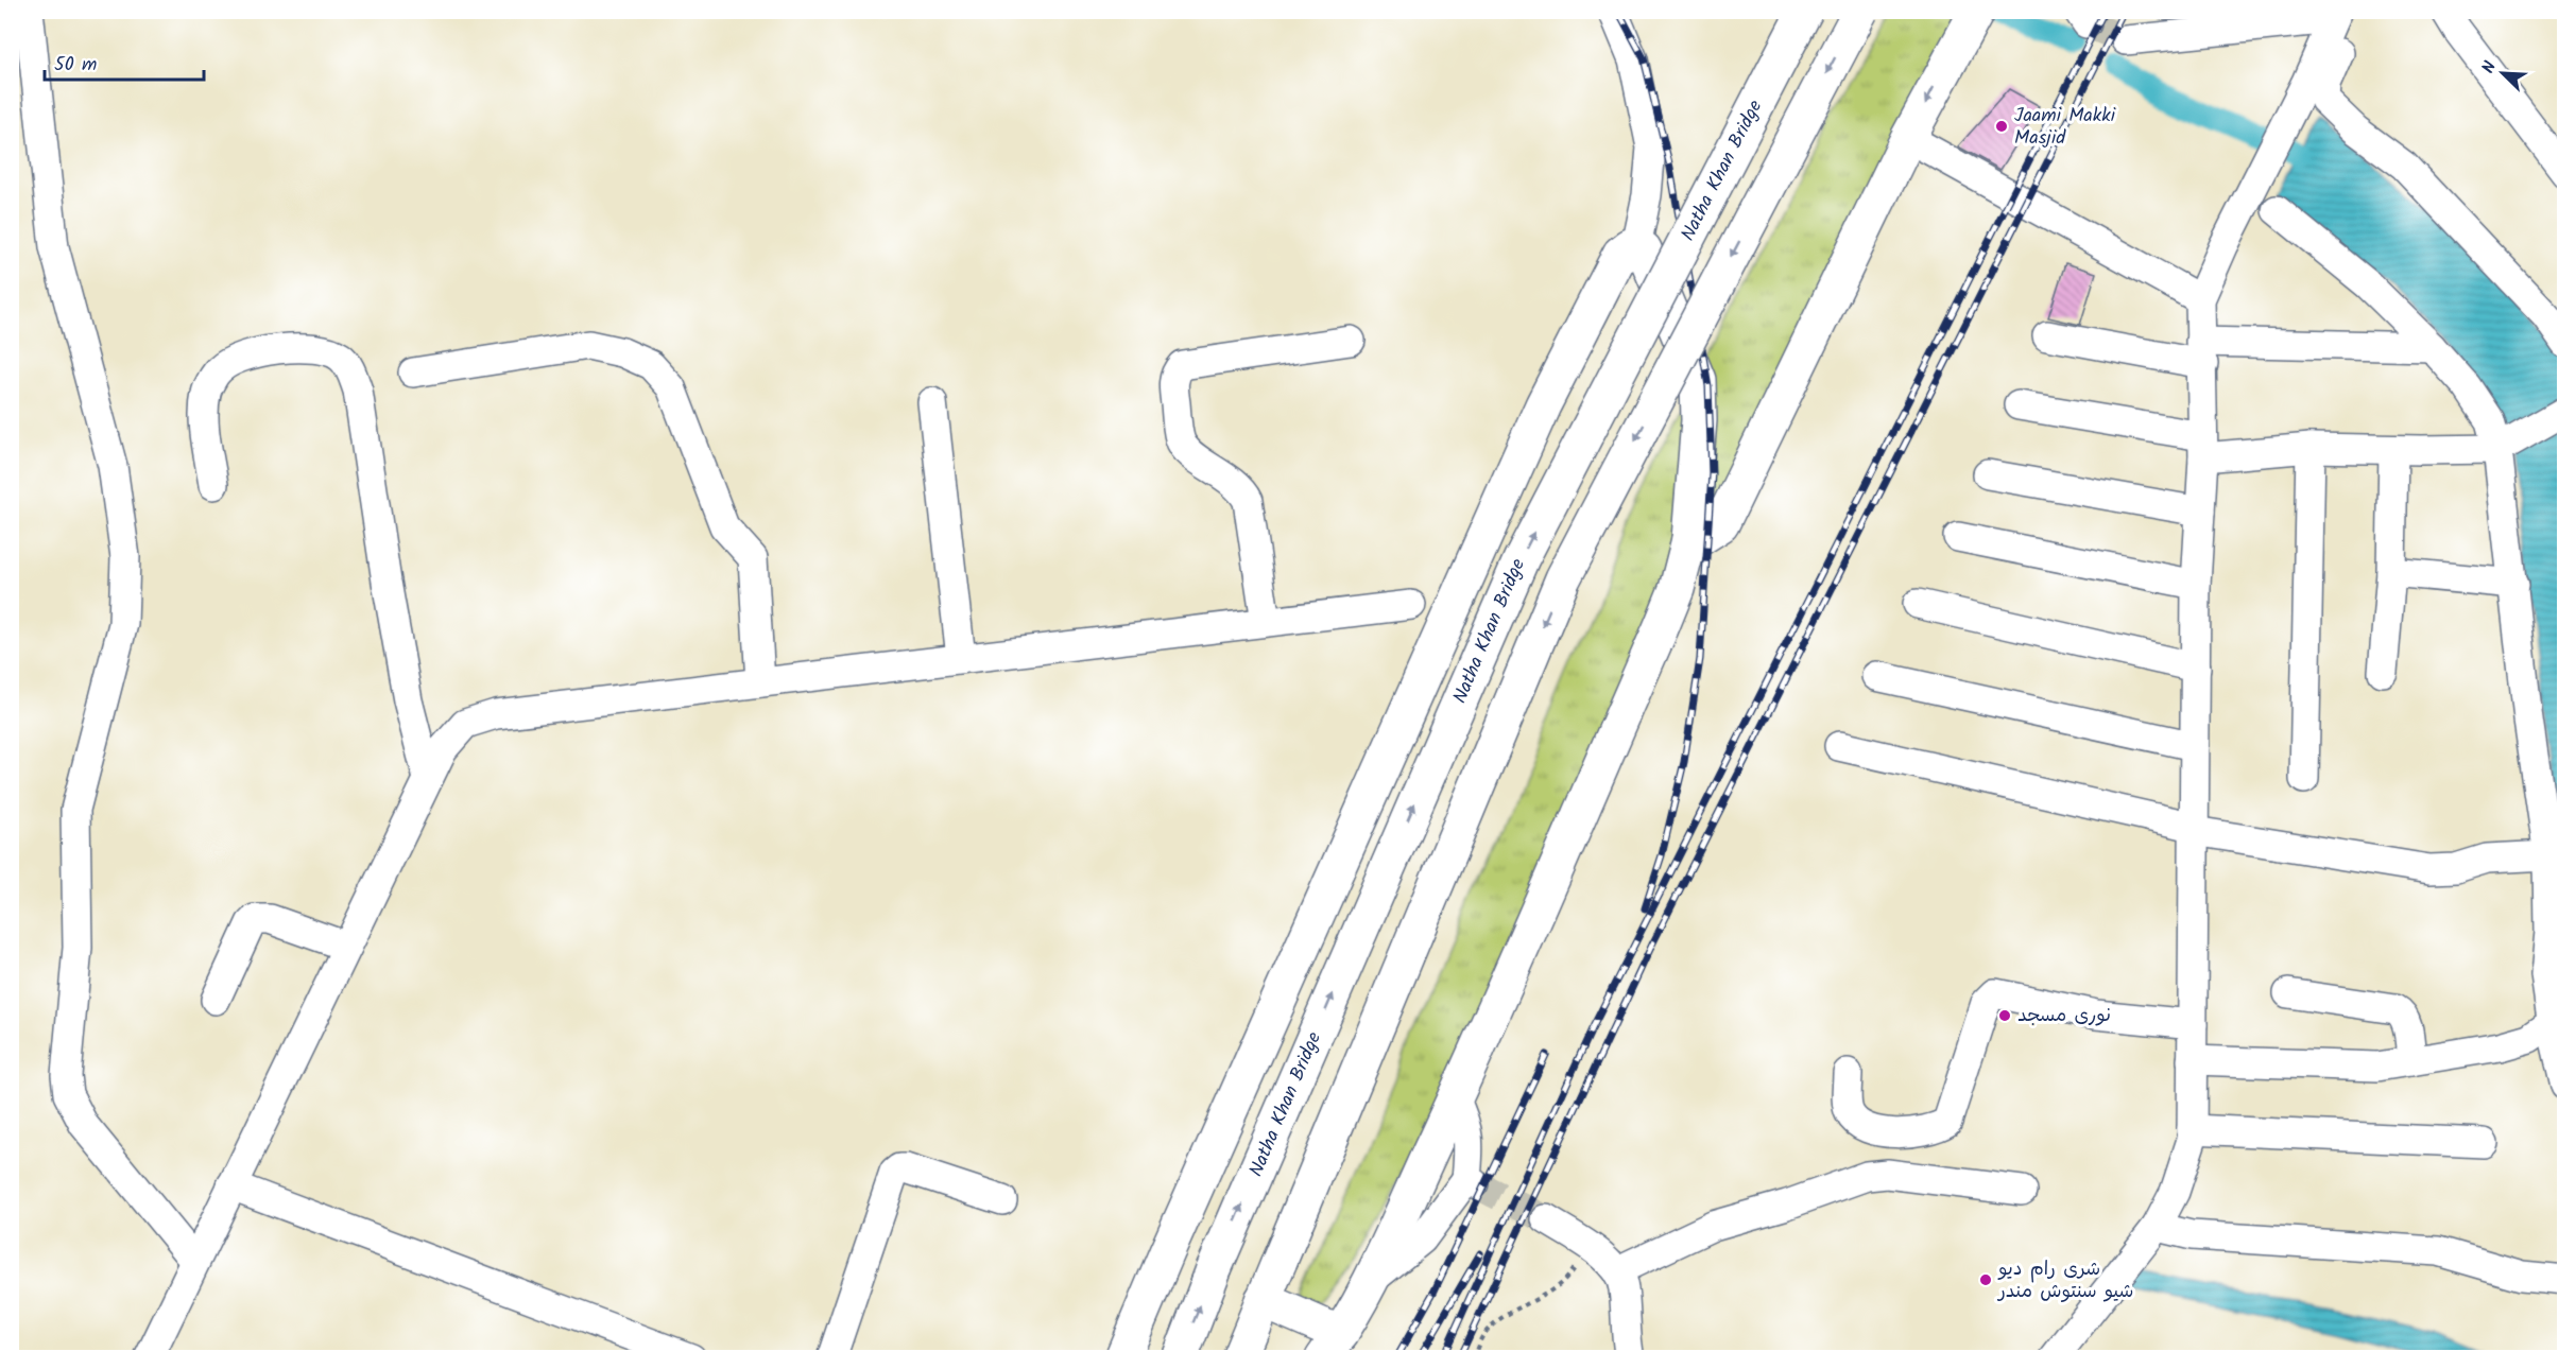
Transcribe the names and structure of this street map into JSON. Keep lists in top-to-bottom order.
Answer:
{
  "streets": {
    "highway": ["Natha Khan Bridge"]
  },
  "places": ["Jaami Makki Masjid", "نوری مسجد", "شری رام دیو شیو سنتوش مندر"],
  "scale_bar": "50 m",
  "north": "top left"
}
